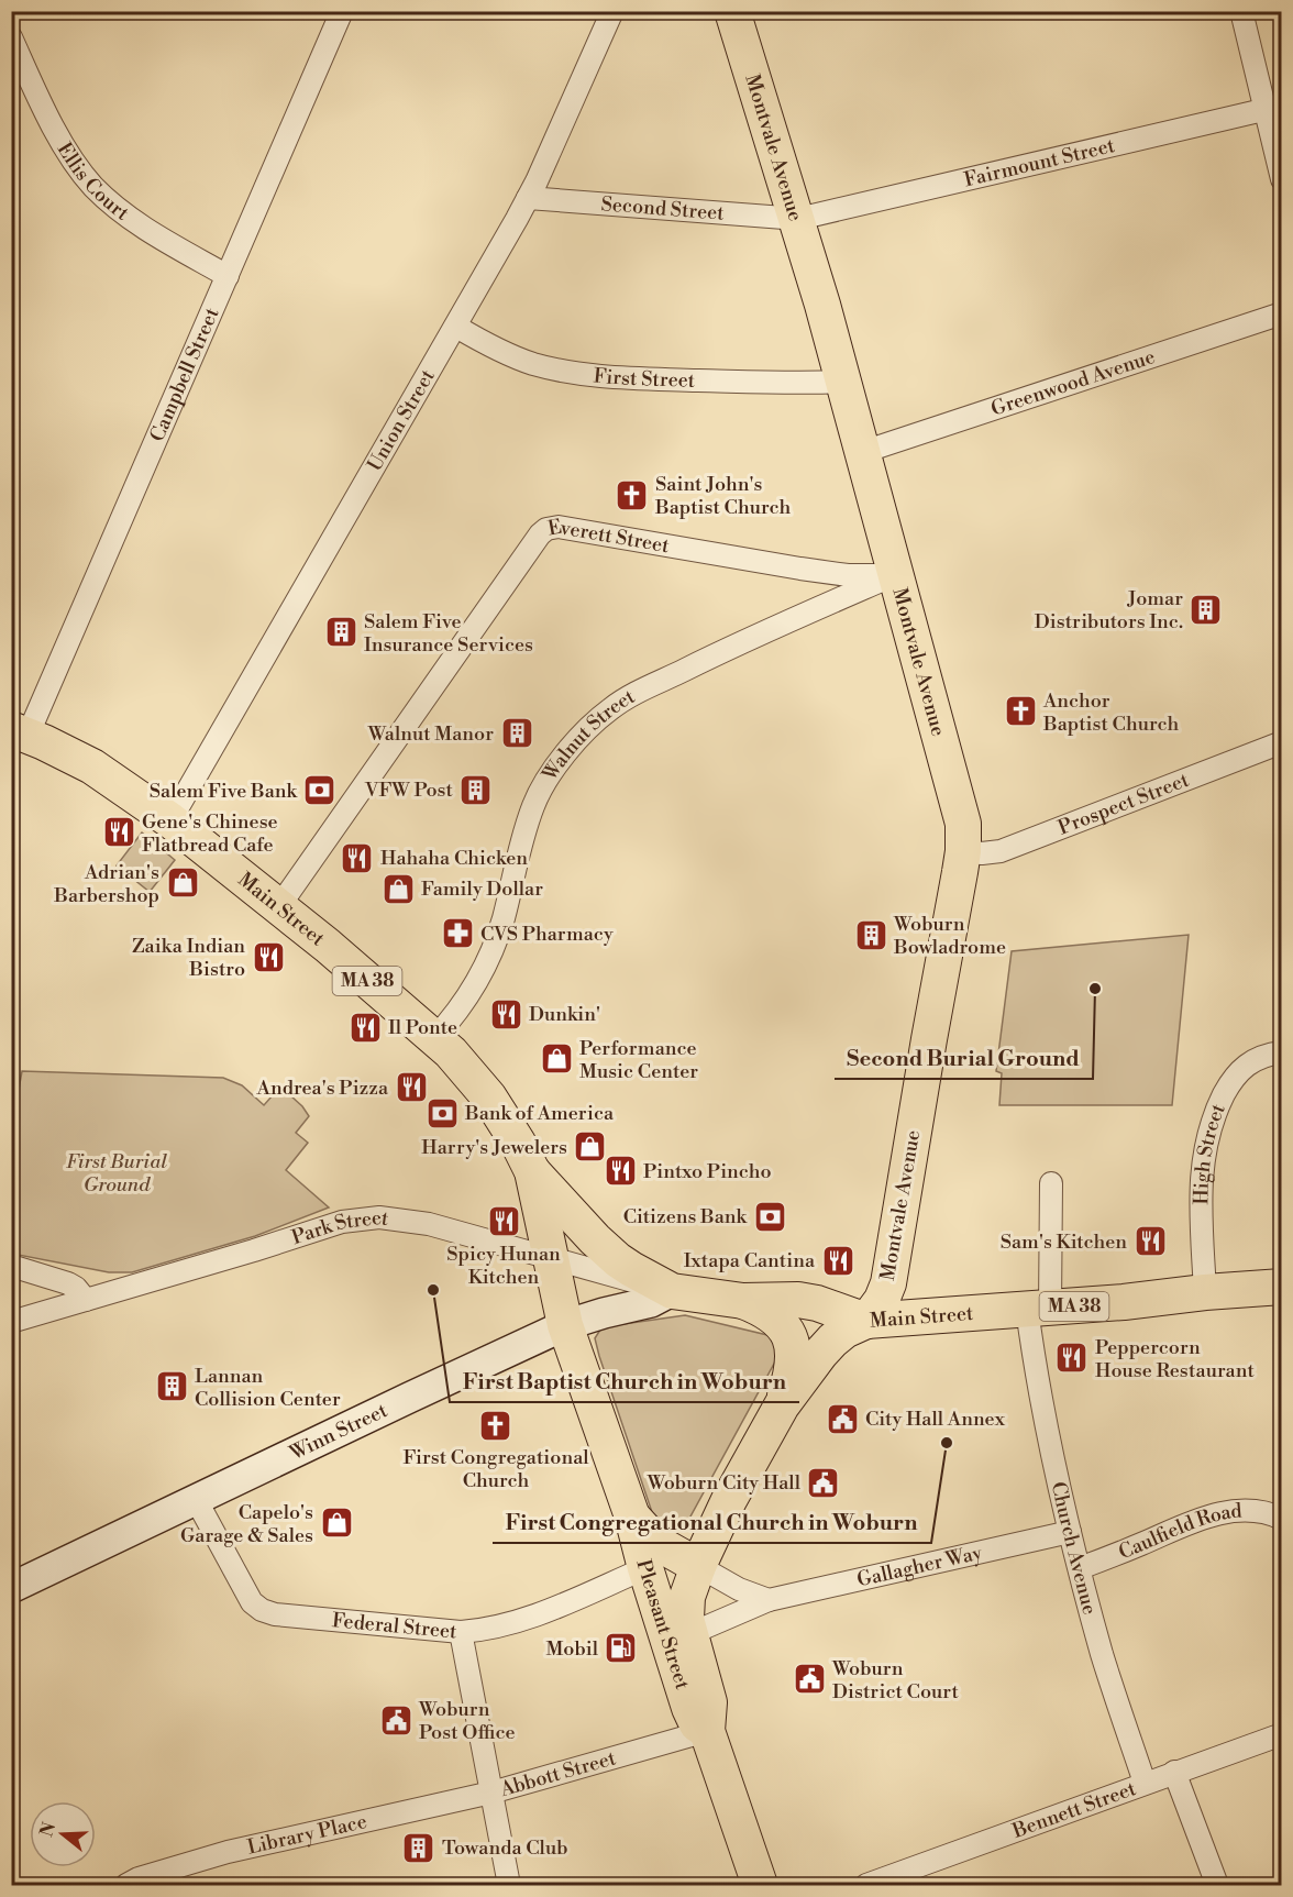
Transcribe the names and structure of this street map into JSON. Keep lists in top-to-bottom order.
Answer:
{
  "streets": {
    "main road": [
      "Montvale Avenue",
      "Main Street",
      "MA 38",
      "Winn Street",
      "Pleasant Street"
    ],
    "street": [
      "Fairmount Street",
      "Ellis Court",
      "Second Street",
      "Campbell Street",
      "First Street",
      "Greenwood Avenue",
      "Union Street",
      "Everett Street",
      "Walnut Street",
      "Prospect Street",
      "High Street",
      "Park Street",
      "Caulfield Road",
      "Church Avenue",
      "Gallagher Way",
      "Federal Street",
      "Abbott Street",
      "Bennett Street",
      "Library Place"
    ]
  },
  "crossings": [
    ["Montvale Avenue", "Fairmount Street"],
    ["Montvale Avenue", "Second Street"],
    ["Montvale Avenue", "First Street"],
    ["Montvale Avenue", "Greenwood Avenue"],
    ["Montvale Avenue", "Everett Street"],
    ["Montvale Avenue", "Walnut Street"],
    ["Montvale Avenue", "Prospect Street"],
    ["Montvale Avenue", "Main Street"],
    ["Montvale Avenue", "MA 38"],
    ["Fairmount Street", "Second Street"],
    ["Ellis Court", "Campbell Street"],
    ["Second Street", "Union Street"],
    ["Campbell Street", "Main Street"],
    ["First Street", "Union Street"],
    ["Union Street", "Main Street"],
    ["Everett Street", "Walnut Street"],
    ["Everett Street", "Main Street"],
    ["Walnut Street", "Main Street"],
    ["Main Street", "MA 38"],
    ["Main Street", "High Street"],
    ["Main Street", "Park Street"],
    ["Main Street", "Winn Street"],
    ["Main Street", "Church Avenue"],
    ["Main Street", "Pleasant Street"],
    ["MA 38", "Pleasant Street"],
    ["Park Street", "Winn Street"],
    ["Winn Street", "Federal Street"],
    ["Winn Street", "Pleasant Street"],
    ["Caulfield Road", "Church Avenue"],
    ["Church Avenue", "Gallagher Way"],
    ["Church Avenue", "Bennett Street"],
    ["Gallagher Way", "Pleasant Street"],
    ["Federal Street", "Pleasant Street"],
    ["Federal Street", "Abbott Street"],
    ["Pleasant Street", "Abbott Street"],
    ["Abbott Street", "Library Place"]
  ],
  "parks": ["First Burial Ground"],
  "places": {
    "church": ["Saint John's Baptist Church", "Anchor Baptist Church", "First Congregational Church"],
    "building": [
      "Jomar Distributors Inc.",
      "Salem Five Insurance Services",
      "Walnut Manor",
      "VFW Post",
      "Woburn Bowladrome",
      "Lannan Collision Center",
      "Towanda Club"
    ],
    "bank": ["Salem Five Bank", "Bank of America", "Citizens Bank"],
    "restaurant": [
      "Gene's Chinese Flatbread Cafe",
      "Hahaha Chicken",
      "Zaika Indian Bistro",
      "Dunkin'",
      "Il Ponte",
      "Andrea's Pizza",
      "Pintxo Pincho",
      "Spicy Hunan Kitchen",
      "Sam's Kitchen",
      "Ixtapa Cantina",
      "Peppercorn House Restaurant"
    ],
    "shop": [
      "Adrian's Barbershop",
      "Family Dollar",
      "Performance Music Center",
      "Harry's Jewelers",
      "Capelo's Garage & Sales"
    ],
    "pharmacy": ["CVS Pharmacy"],
    "other": ["Second Burial Ground", "First Baptist Church in Woburn", "First Congregational Church in Woburn"],
    "public building": [
      "City Hall Annex",
      "Woburn City Hall",
      "Woburn District Court",
      "Woburn Post Office"
    ],
    "fuel station": ["Mobil"]
  },
  "north": "left"
}
